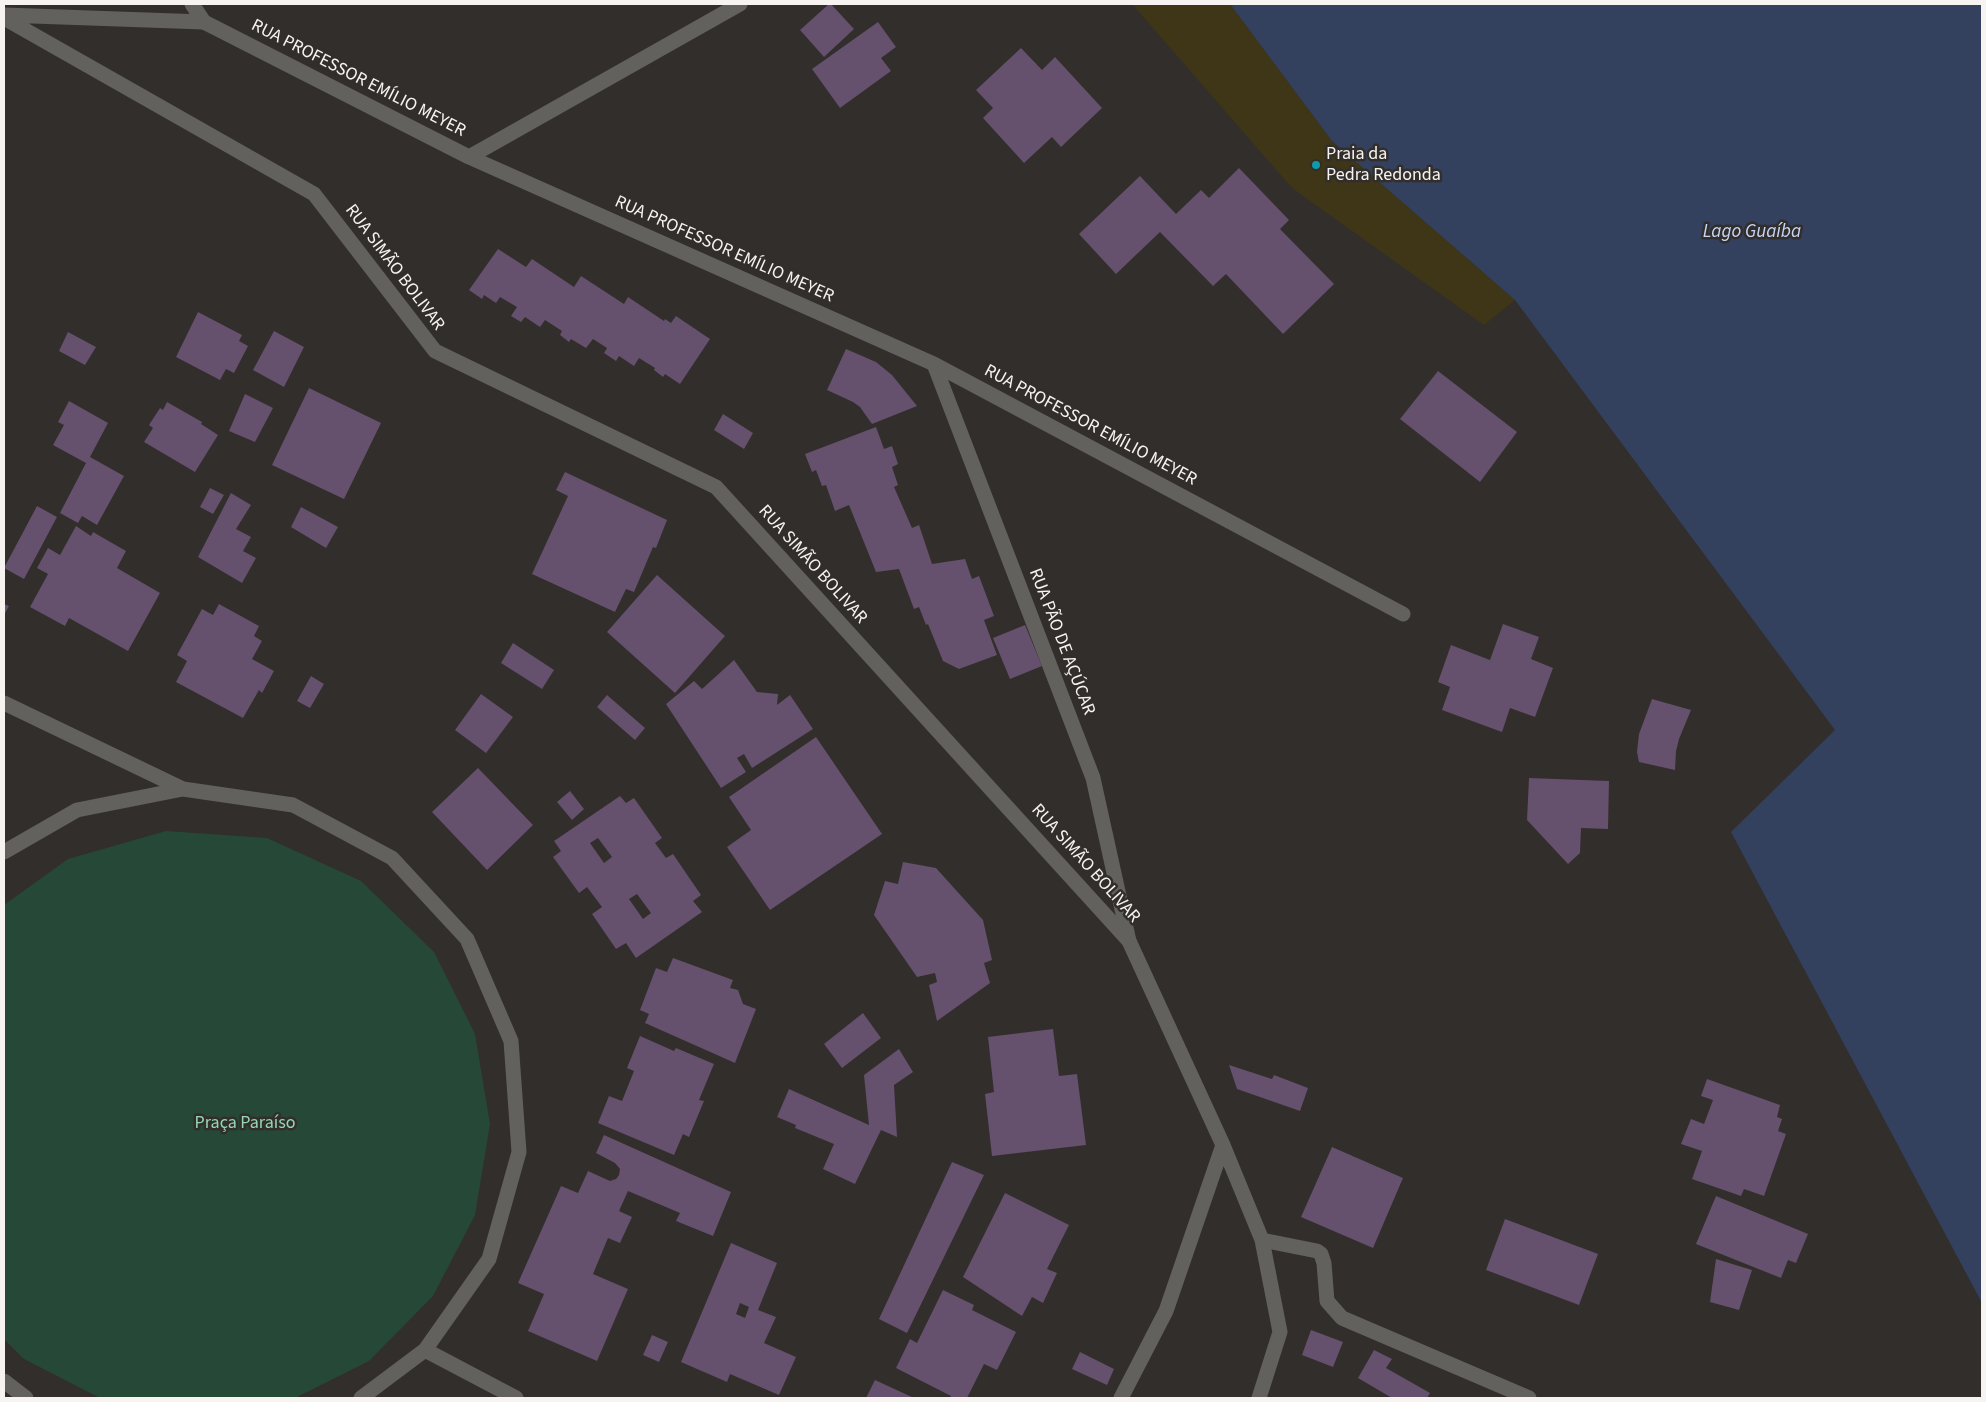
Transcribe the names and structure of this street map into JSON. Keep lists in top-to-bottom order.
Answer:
{
  "streets": {
    "street": ["RUA PROFESSOR EMÍLIO MEYER", "RUA SIMÃO BOLIVAR", "RUA PÃO DE AÇÚCAR"]
  },
  "crossings": [
    ["RUA PROFESSOR EMÍLIO MEYER", "RUA SIMÃO BOLIVAR"],
    ["RUA PROFESSOR EMÍLIO MEYER", "RUA PÃO DE AÇÚCAR"],
    ["RUA SIMÃO BOLIVAR", "RUA PÃO DE AÇÚCAR"]
  ],
  "water": ["Lago Guaíba"],
  "parks": ["Praça Paraíso"],
  "places": ["Praia da Pedra Redonda"]
}
